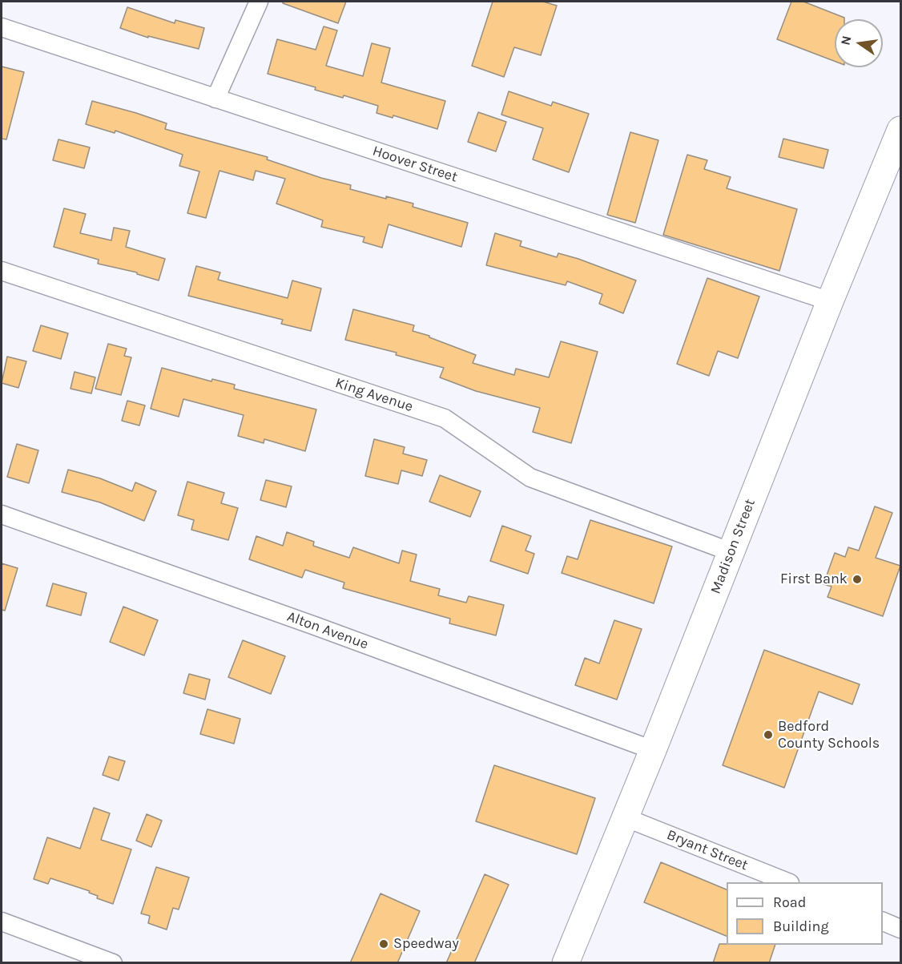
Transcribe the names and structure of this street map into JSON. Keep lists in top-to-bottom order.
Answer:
{
  "streets": {
    "main road": ["Madison Street"],
    "street": [
      "Hoover Street",
      "King Avenue",
      "Alton Avenue",
      "Bryant Street"
    ]
  },
  "crossings": [
    ["Hoover Street", "Madison Street"],
    ["King Avenue", "Madison Street"],
    ["Madison Street", "Alton Avenue"],
    ["Madison Street", "Bryant Street"]
  ],
  "places": ["First Bank", "Bedford County Schools", "Speedway"],
  "legend": ["Road", "Building"],
  "north": "left"
}
